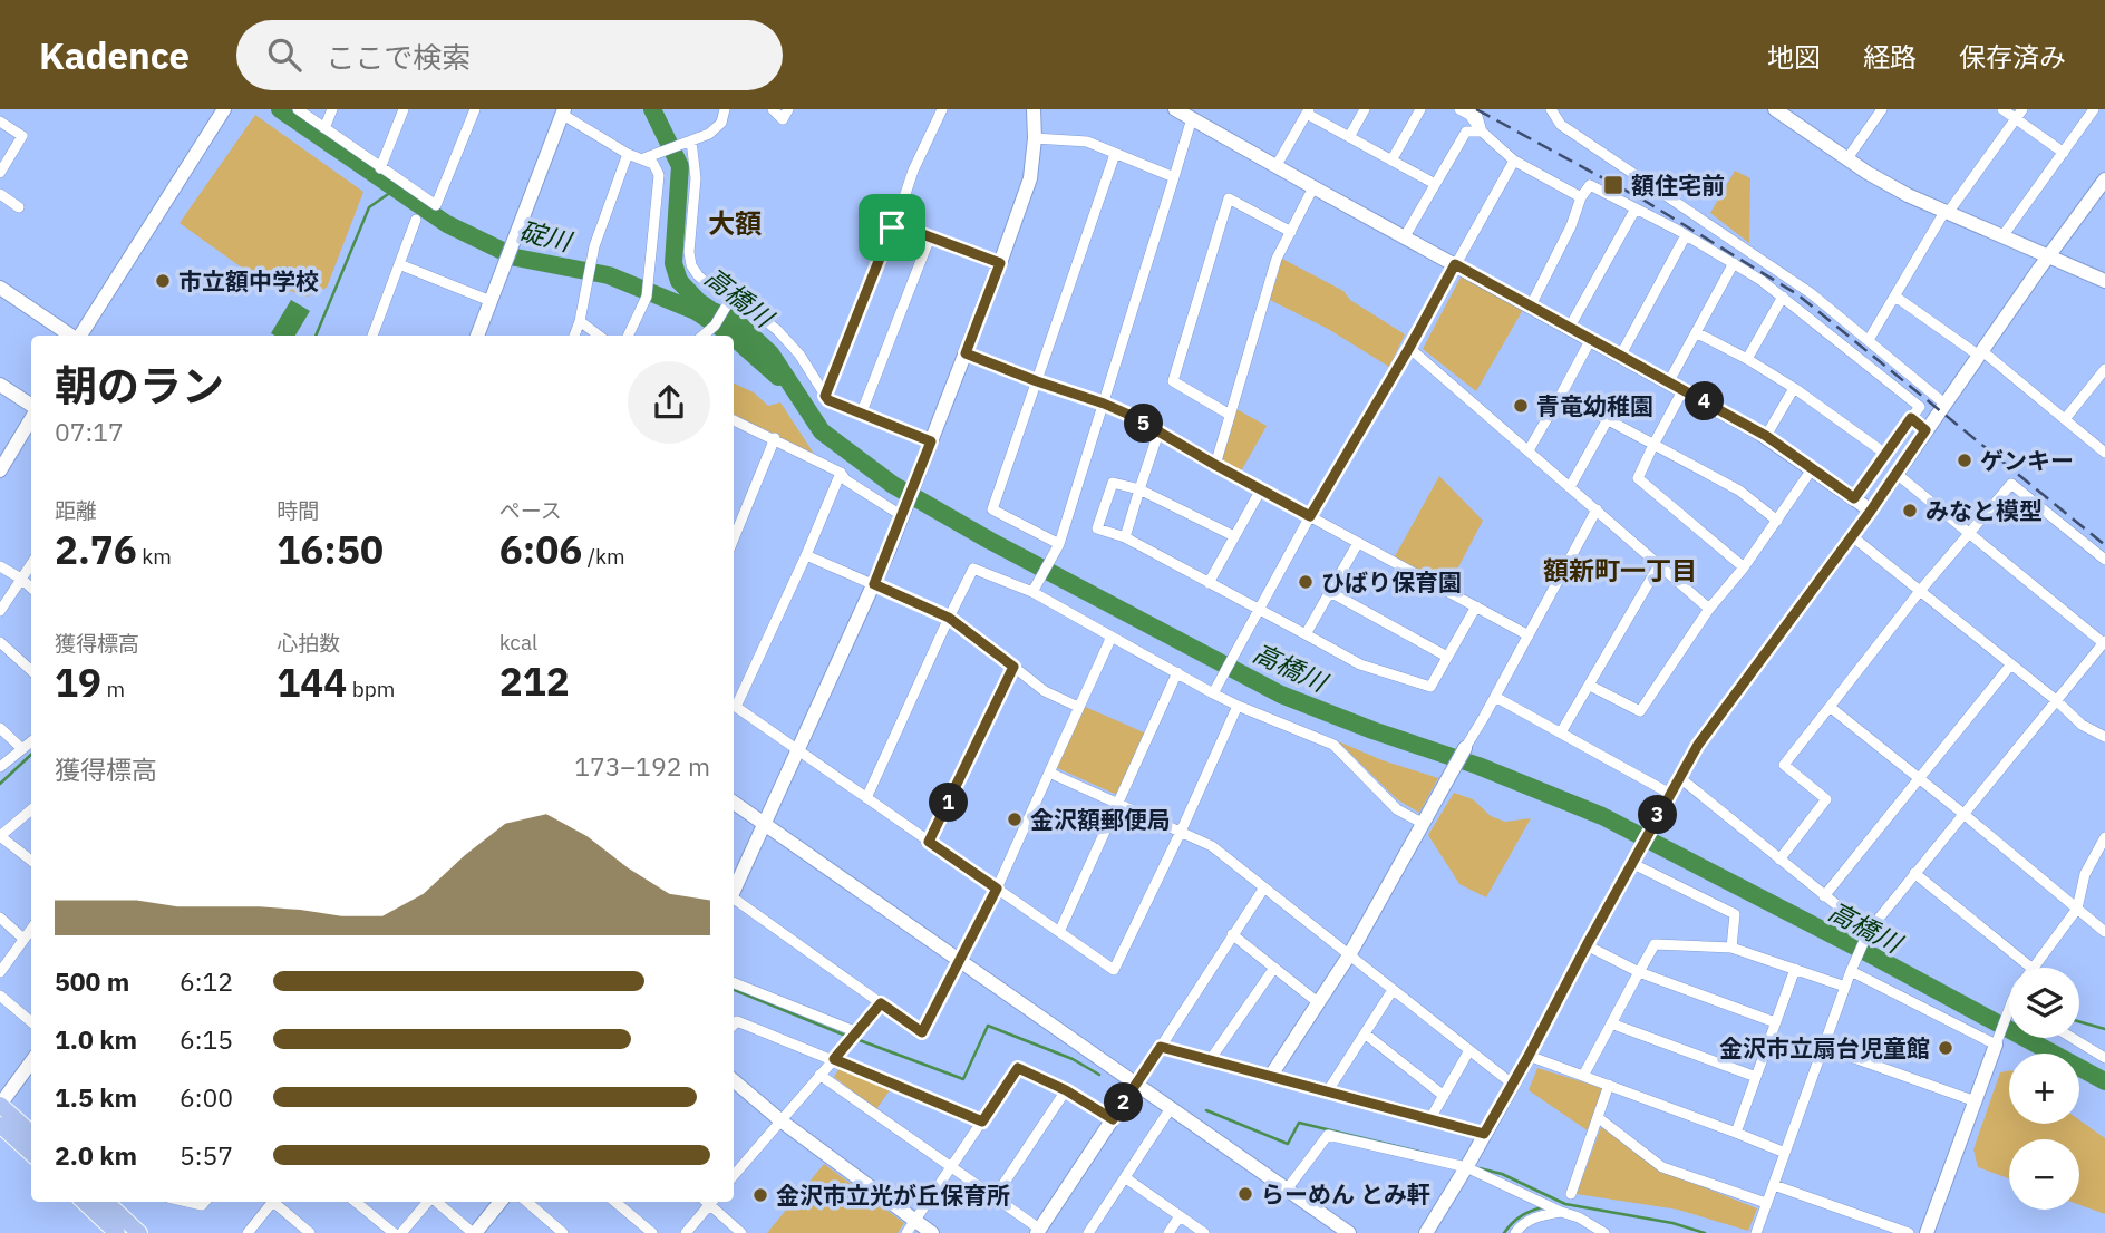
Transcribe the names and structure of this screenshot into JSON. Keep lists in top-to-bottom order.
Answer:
{
  "districts": ["大額", "額新町一丁目"],
  "water": ["碇川", "高橋川"],
  "places": {
    "transit": ["額住宅前"],
    "other": [
      "市立額中学校",
      "青竜幼稚園",
      "ゲンキー",
      "みなと模型",
      "ひばり保育園",
      "金沢額郵便局",
      "金沢市立扇台児童館",
      "らーめん とみ軒",
      "金沢市立光が丘保育所"
    ]
  },
  "page": {
    "header": "Kadence",
    "search": "ここで検索",
    "nav": ["地図", "経路", "保存済み"],
    "heading": ["朝のラン", "07:17"],
    "pins": [
      "4",
      "5",
      "1",
      "3",
      "2"
    ],
    "stats": [
      ["距離", "2.76 km"],
      ["時間", "16:50"],
      ["ペース", "6:06 /km"],
      ["獲得標高", "19 m"],
      ["心拍数", "144 bpm"],
      ["kcal", "212"]
    ],
    "chart": ["獲得標高", "173–192 m"],
    "list": [
      {
        "name": "500 m",
        "note": "6:12"
      },
      {
        "name": "1.0 km",
        "note": "6:15"
      },
      {
        "name": "1.5 km",
        "note": "6:00"
      },
      {
        "name": "2.0 km",
        "note": "5:57"
      }
    ],
    "map_buttons": ["+", "−"]
  }
}
